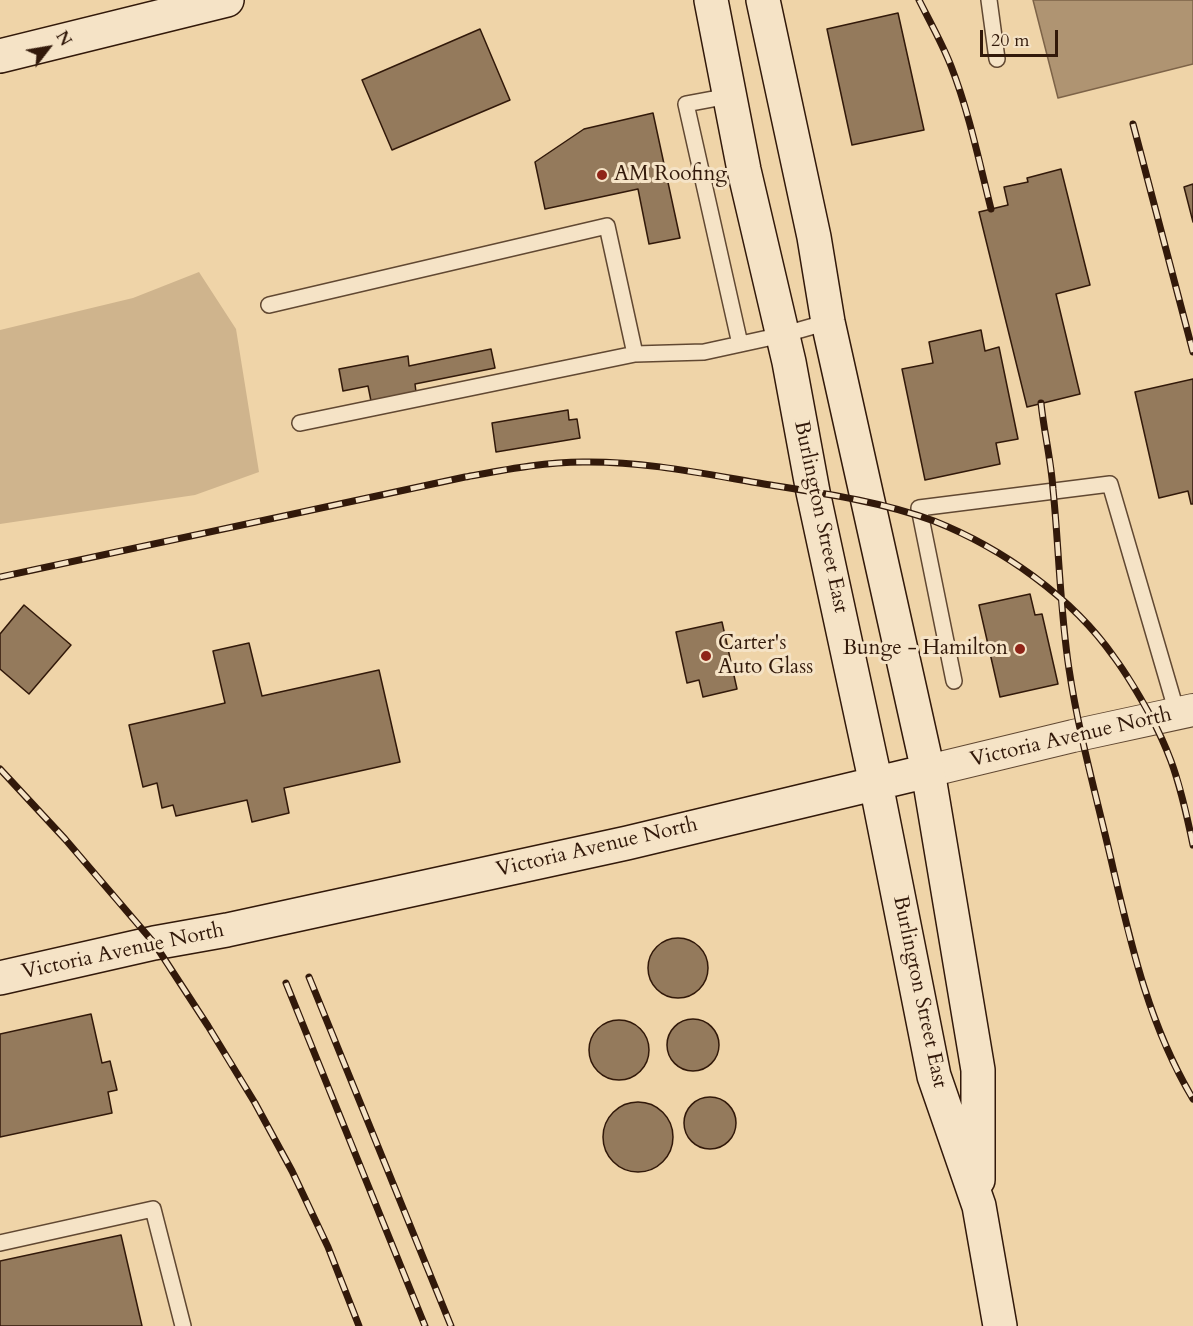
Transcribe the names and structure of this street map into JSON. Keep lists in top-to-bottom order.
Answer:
{
  "streets": {
    "main road": ["Burlington Street East", "Victoria Avenue North"]
  },
  "crossings": [
    ["Burlington Street East", "Victoria Avenue North"]
  ],
  "places": ["AM Roofing", "Bunge - Hamilton", "Carter's Auto Glass"],
  "scale_bar": "20 m",
  "north": "top right"
}
